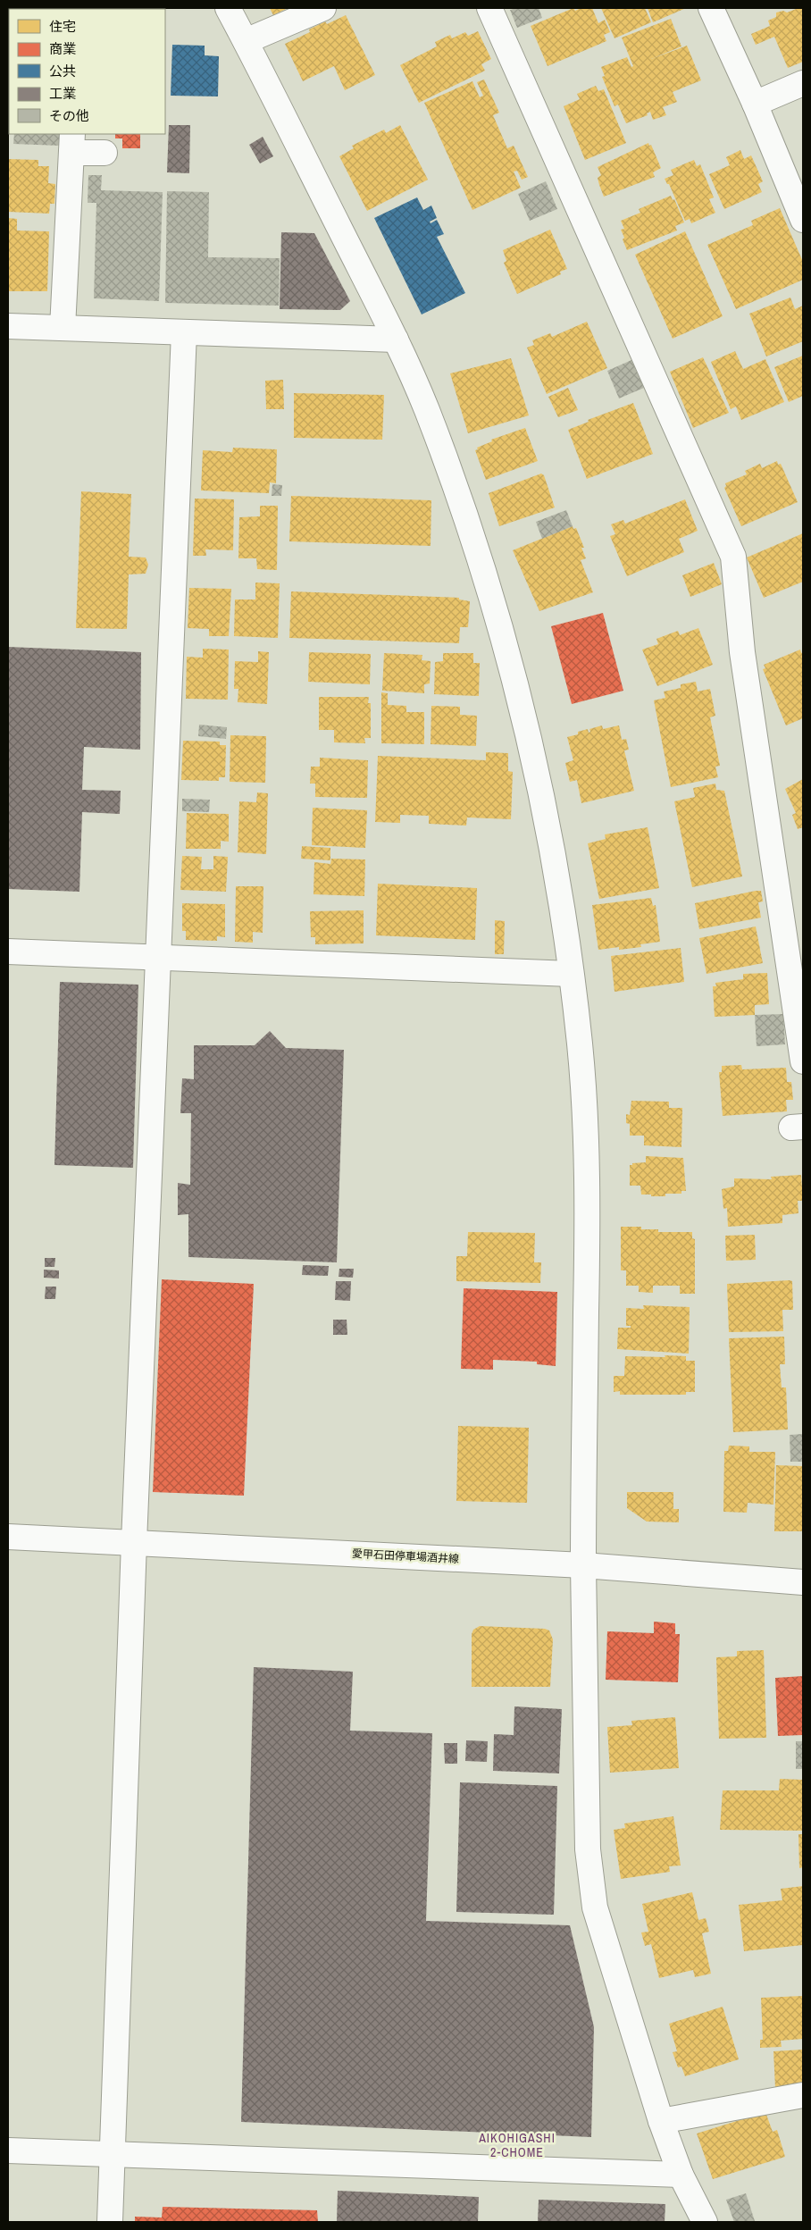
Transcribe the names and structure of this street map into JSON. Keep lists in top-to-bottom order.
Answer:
{
  "streets": {
    "street": ["愛甲石田停車場酒井線"]
  },
  "districts": ["AIKOHIGASHI 2-CHOME"],
  "legend": [
    "住宅",
    "商業",
    "公共",
    "工業",
    "その他"
  ]
}
